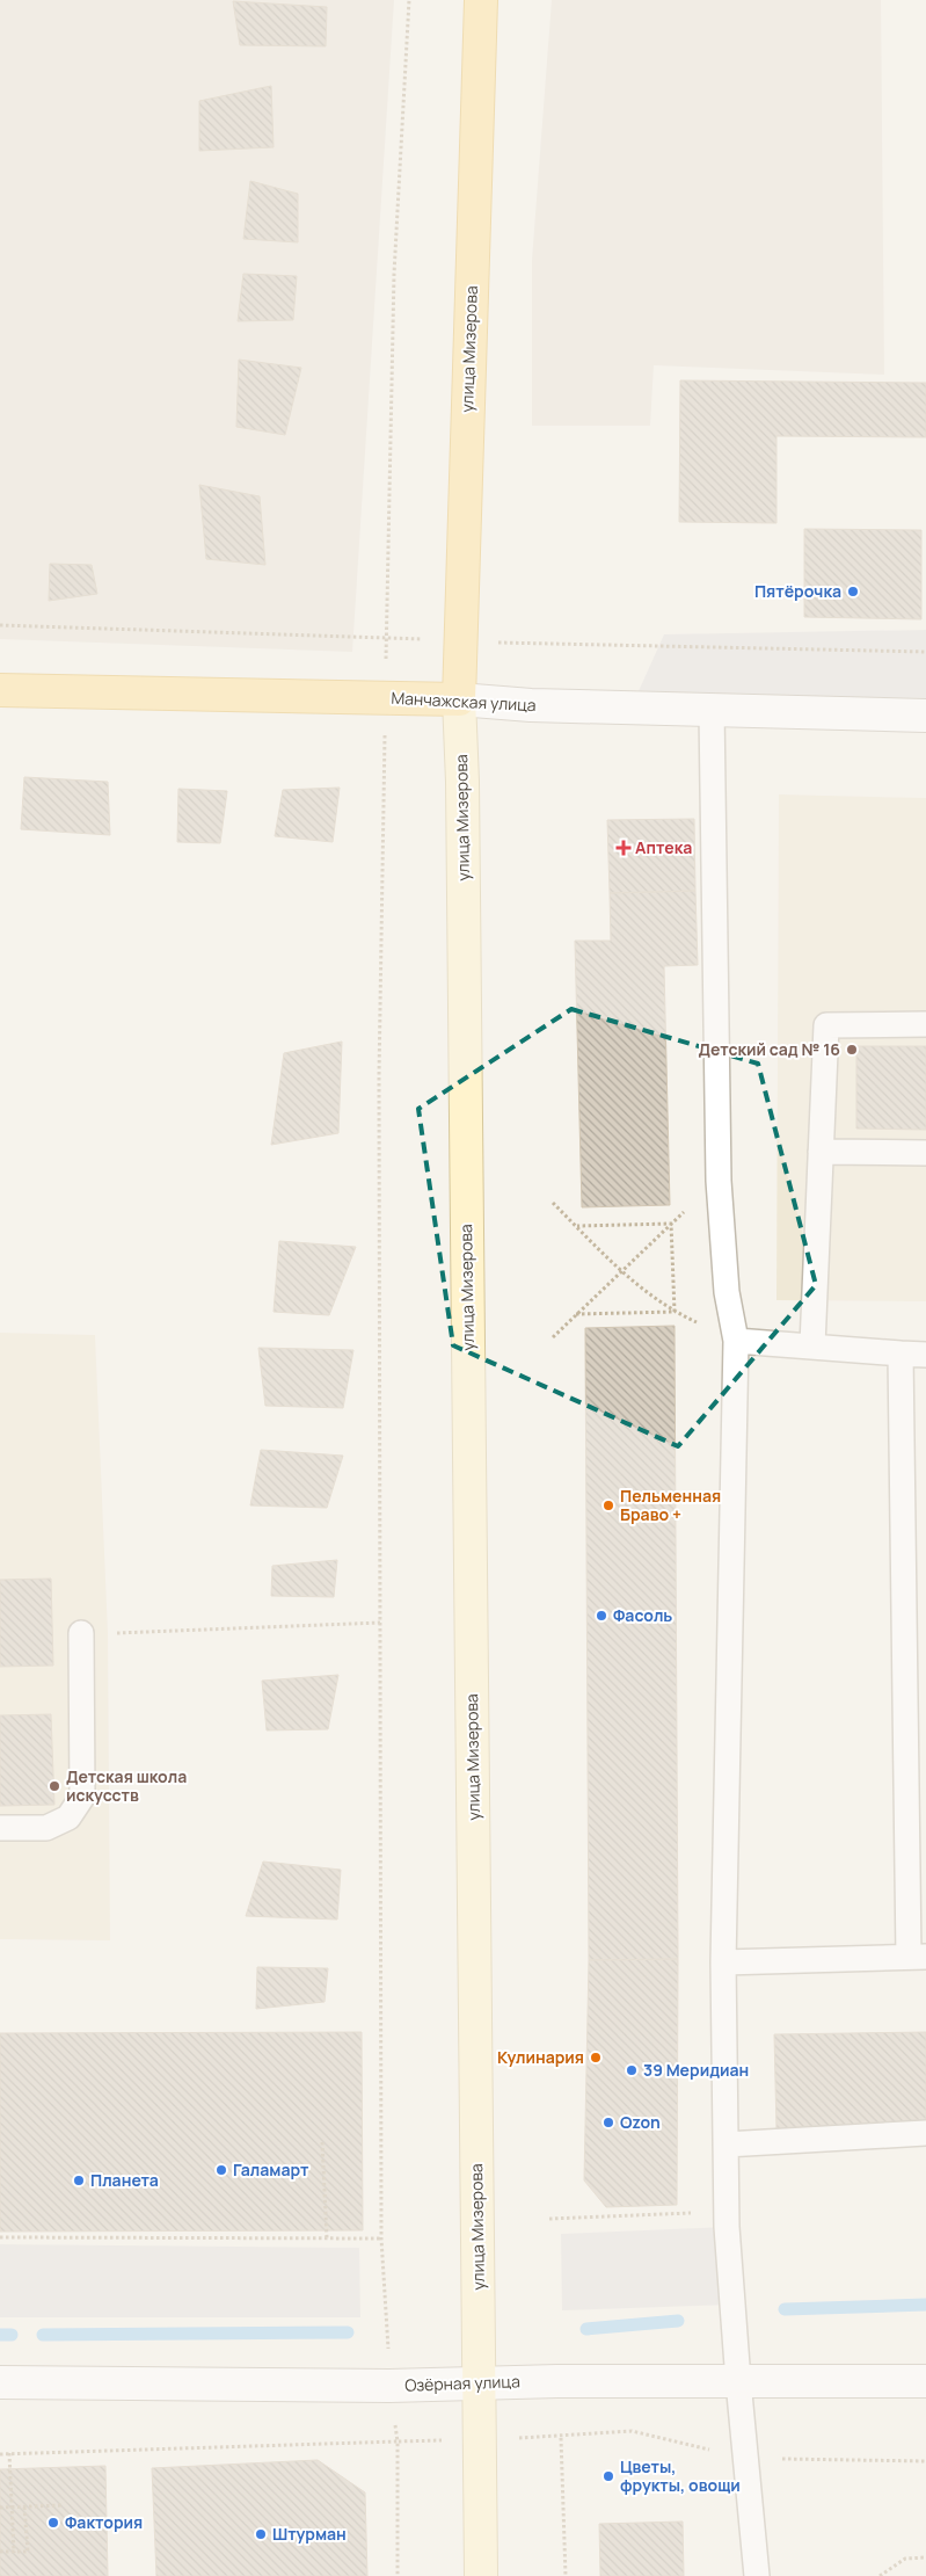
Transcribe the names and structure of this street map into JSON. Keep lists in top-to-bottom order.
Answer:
{
  "streets": {
    "main road": ["улица Мизерова", "Манчажская улица"],
    "street": ["Озёрная улица"]
  },
  "crossings": [
    ["улица Мизерова", "Манчажская улица"],
    ["улица Мизерова", "Озёрная улица"]
  ],
  "places": {
    "other": [
      "Пятёрочка",
      "Детский сад № 16",
      "Пельменная Браво +",
      "Фасоль",
      "Детская школа искусств",
      "Кулинария",
      "39 Меридиан",
      "Ozon",
      "Галамарт",
      "Планета",
      "Цветы, фрукты, овощи",
      "Фактория",
      "Штурман"
    ],
    "health": ["Аптека"]
  }
}
